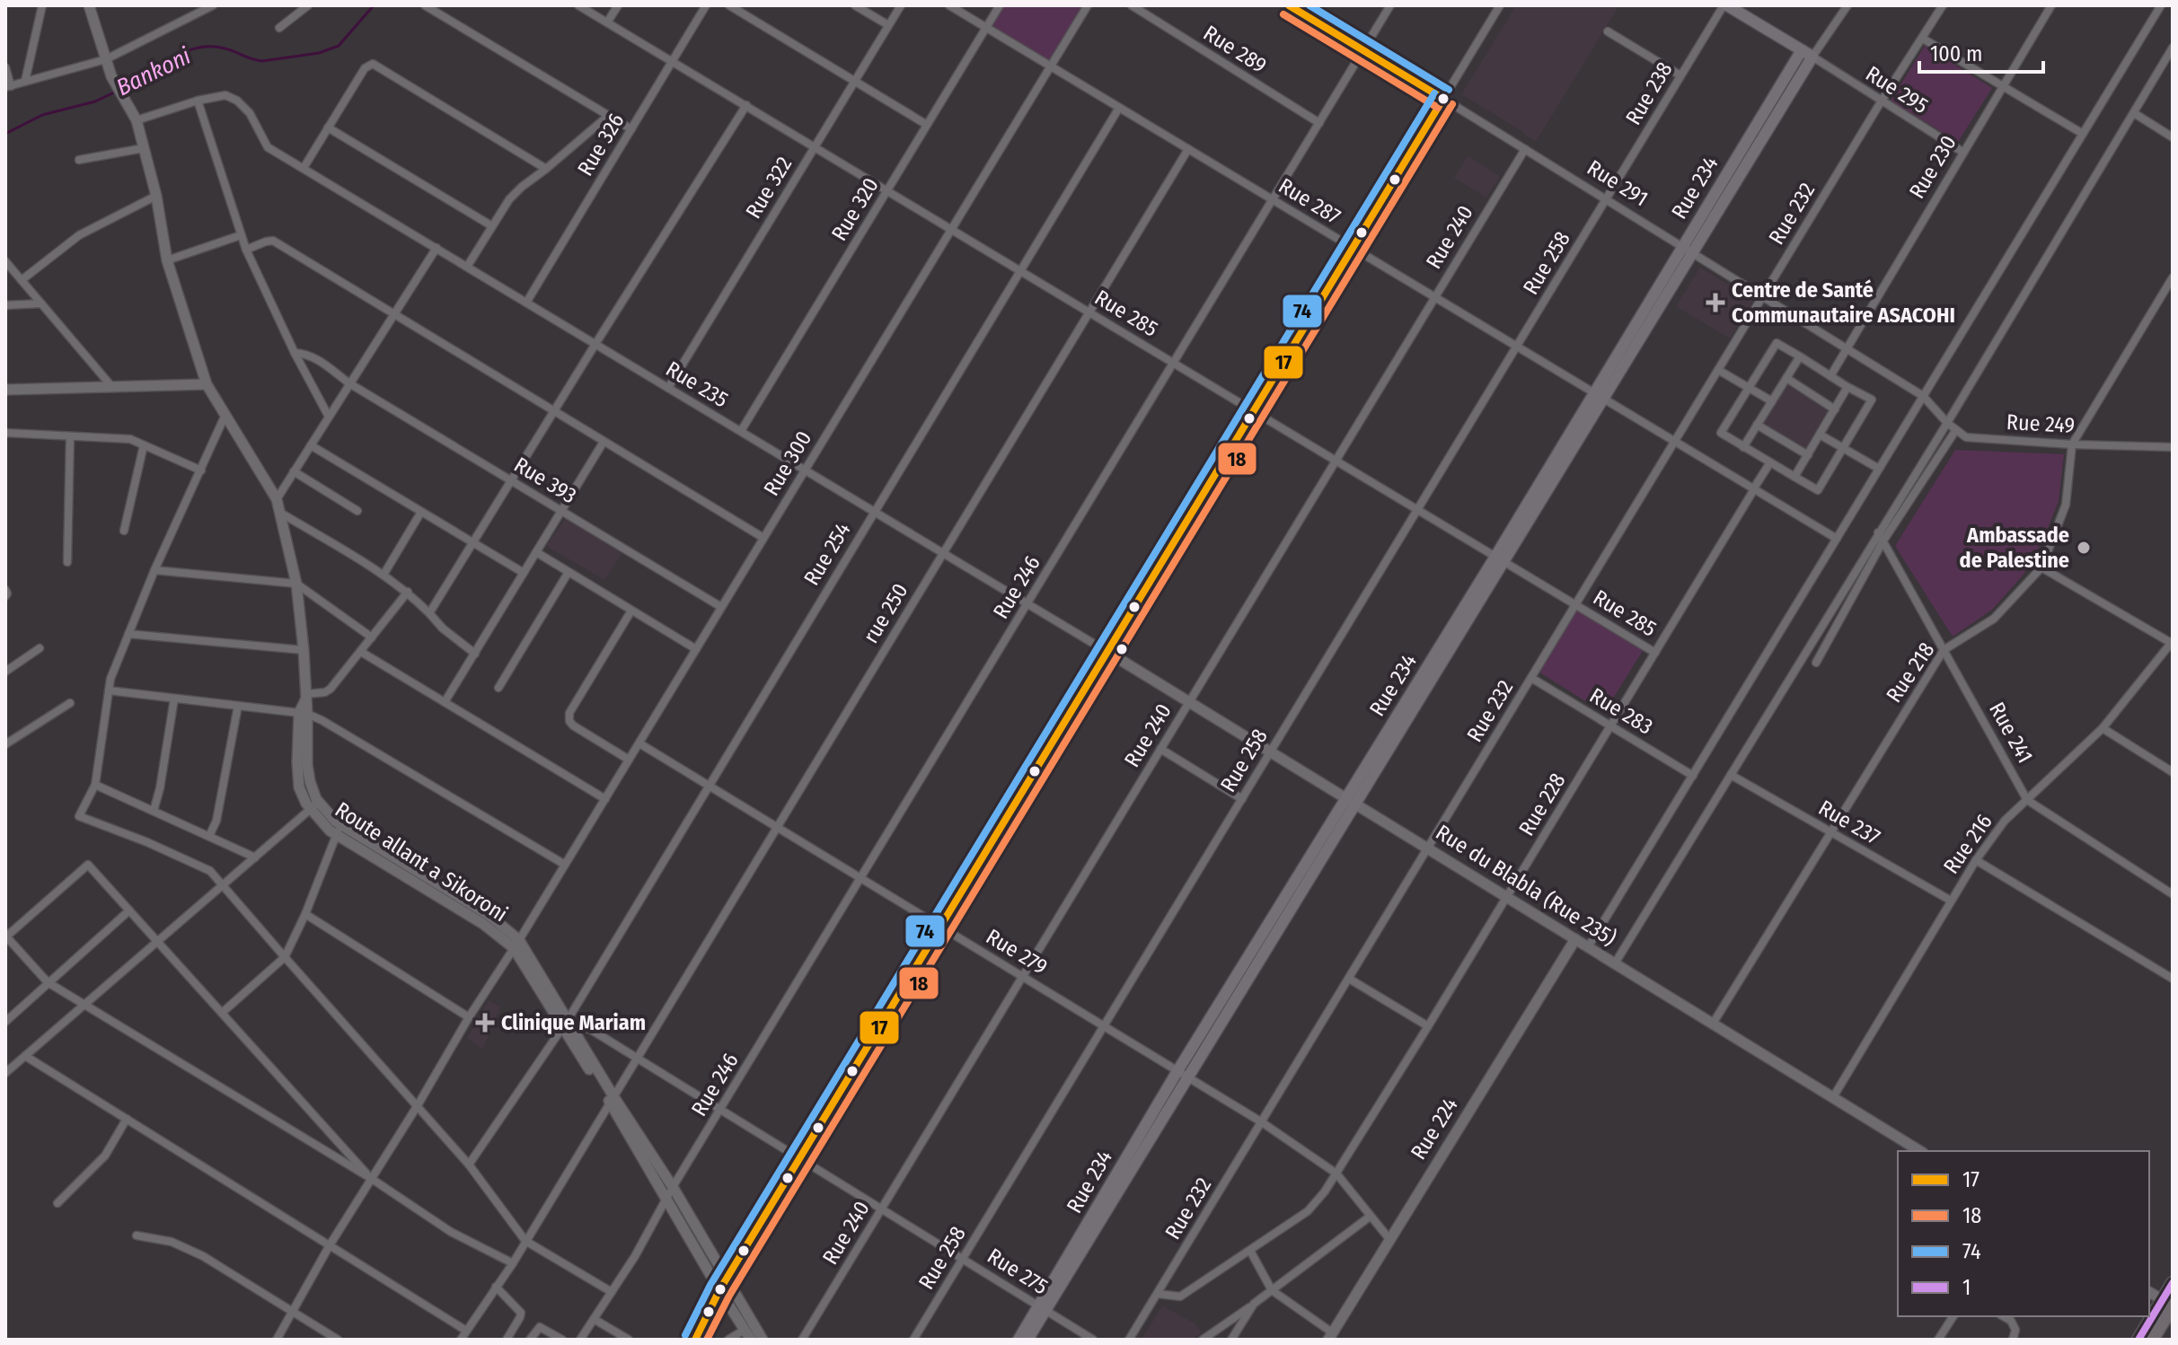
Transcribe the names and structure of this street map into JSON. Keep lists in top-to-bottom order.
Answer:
{
  "streets": {
    "main road": ["Rue 234"],
    "street": [
      "Rue 289",
      "Rue 295",
      "Rue 238",
      "Rue 326",
      "Rue 230",
      "Rue 291",
      "Rue 322",
      "Rue 287",
      "Rue 320",
      "Rue 232",
      "Rue 240",
      "Rue 258",
      "Rue 285",
      "Rue 235",
      "Rue 249",
      "Rue 300",
      "Rue 393",
      "Rue 254",
      "Rue 246",
      "rue 250",
      "Rue 218",
      "Rue 283",
      "Rue 241",
      "Rue 228",
      "Rue 237",
      "Rue 216",
      "Rue du Blabla (Rue 235)",
      "Rue 279",
      "Rue 224",
      "Rue 275"
    ]
  },
  "crossings": [
    ["Rue 289", "Rue 246"],
    ["Rue 295", "Rue 230"],
    ["Rue 295", "Rue 234"],
    ["Rue 295", "Rue 232"],
    ["Rue 238", "Rue 291"],
    ["Rue 238", "Rue 258"],
    ["Rue 326", "Rue 285"],
    ["Rue 326", "Rue 235"],
    ["Rue 230", "Rue 291"],
    ["Rue 291", "Rue 234"],
    ["Rue 291", "Rue 232"],
    ["Rue 291", "Rue 240"],
    ["Rue 291", "Rue 258"],
    ["Rue 291", "Rue 246"],
    ["Rue 322", "Rue 285"],
    ["Rue 322", "Rue 235"],
    ["Rue 234", "Rue 287"],
    ["Rue 234", "Rue 285"],
    ["Rue 234", "Rue du Blabla (Rue 235)"],
    ["Rue 234", "Rue 279"],
    ["Rue 234", "Rue 275"],
    ["Rue 287", "Rue 320"],
    ["Rue 287", "Rue 232"],
    ["Rue 287", "Rue 240"],
    ["Rue 287", "Rue 258"],
    ["Rue 287", "Rue 300"],
    ["Rue 287", "Rue 254"],
    ["Rue 287", "Rue 246"],
    ["Rue 287", "rue 250"],
    ["Rue 287", "Rue 228"],
    ["Rue 320", "Rue 285"],
    ["Rue 320", "Rue 235"],
    ["Rue 232", "Rue 285"],
    ["Rue 232", "Rue 283"],
    ["Rue 232", "Rue 228"],
    ["Rue 232", "Rue du Blabla (Rue 235)"],
    ["Rue 232", "Rue 279"],
    ["Rue 240", "Rue 285"],
    ["Rue 240", "Rue du Blabla (Rue 235)"],
    ["Rue 240", "Rue 279"],
    ["Rue 240", "Rue 275"],
    ["Rue 258", "Rue 285"],
    ["Rue 258", "Rue du Blabla (Rue 235)"],
    ["Rue 258", "Rue 279"],
    ["Rue 258", "Rue 275"],
    ["Rue 285", "Rue 300"],
    ["Rue 285", "Rue 254"],
    ["Rue 285", "Rue 246"],
    ["Rue 285", "rue 250"],
    ["Rue 285", "Rue 228"],
    ["Rue 235", "Rue 300"],
    ["Rue 235", "Rue 254"],
    ["Rue 235", "Rue 246"],
    ["Rue 235", "rue 250"],
    ["Rue 235", "Rue du Blabla (Rue 235)"],
    ["Rue 249", "Rue 218"],
    ["Rue 300", "Rue 393"],
    ["Rue 300", "Rue 279"],
    ["Rue 254", "Rue 279"],
    ["Rue 254", "Rue 275"],
    ["Rue 246", "Rue 279"],
    ["Rue 246", "Rue 275"],
    ["rue 250", "Rue 279"],
    ["rue 250", "Rue 275"],
    ["Rue 218", "Rue 241"],
    ["Rue 218", "Rue 237"],
    ["Rue 218", "Rue du Blabla (Rue 235)"],
    ["Rue 283", "Rue 228"],
    ["Rue 241", "Rue 216"],
    ["Rue 228", "Rue du Blabla (Rue 235)"],
    ["Rue 228", "Rue 279"],
    ["Rue 237", "Rue 216"],
    ["Rue 216", "Rue du Blabla (Rue 235)"],
    ["Rue du Blabla (Rue 235)", "Rue 224"],
    ["Rue 279", "Rue 224"]
  ],
  "water": ["Bankoni"],
  "places": {
    "health": ["Centre de Santé Communautaire ASACOHI", "Clinique Mariam"],
    "other": ["Ambassade de Palestine"]
  },
  "lines": [
    "transit line 17",
    "transit line 74",
    "transit line 18",
    "transit line 1"
  ],
  "legend": [
    "17",
    "18",
    "74",
    "1"
  ],
  "scale_bar": "100 m"
}
